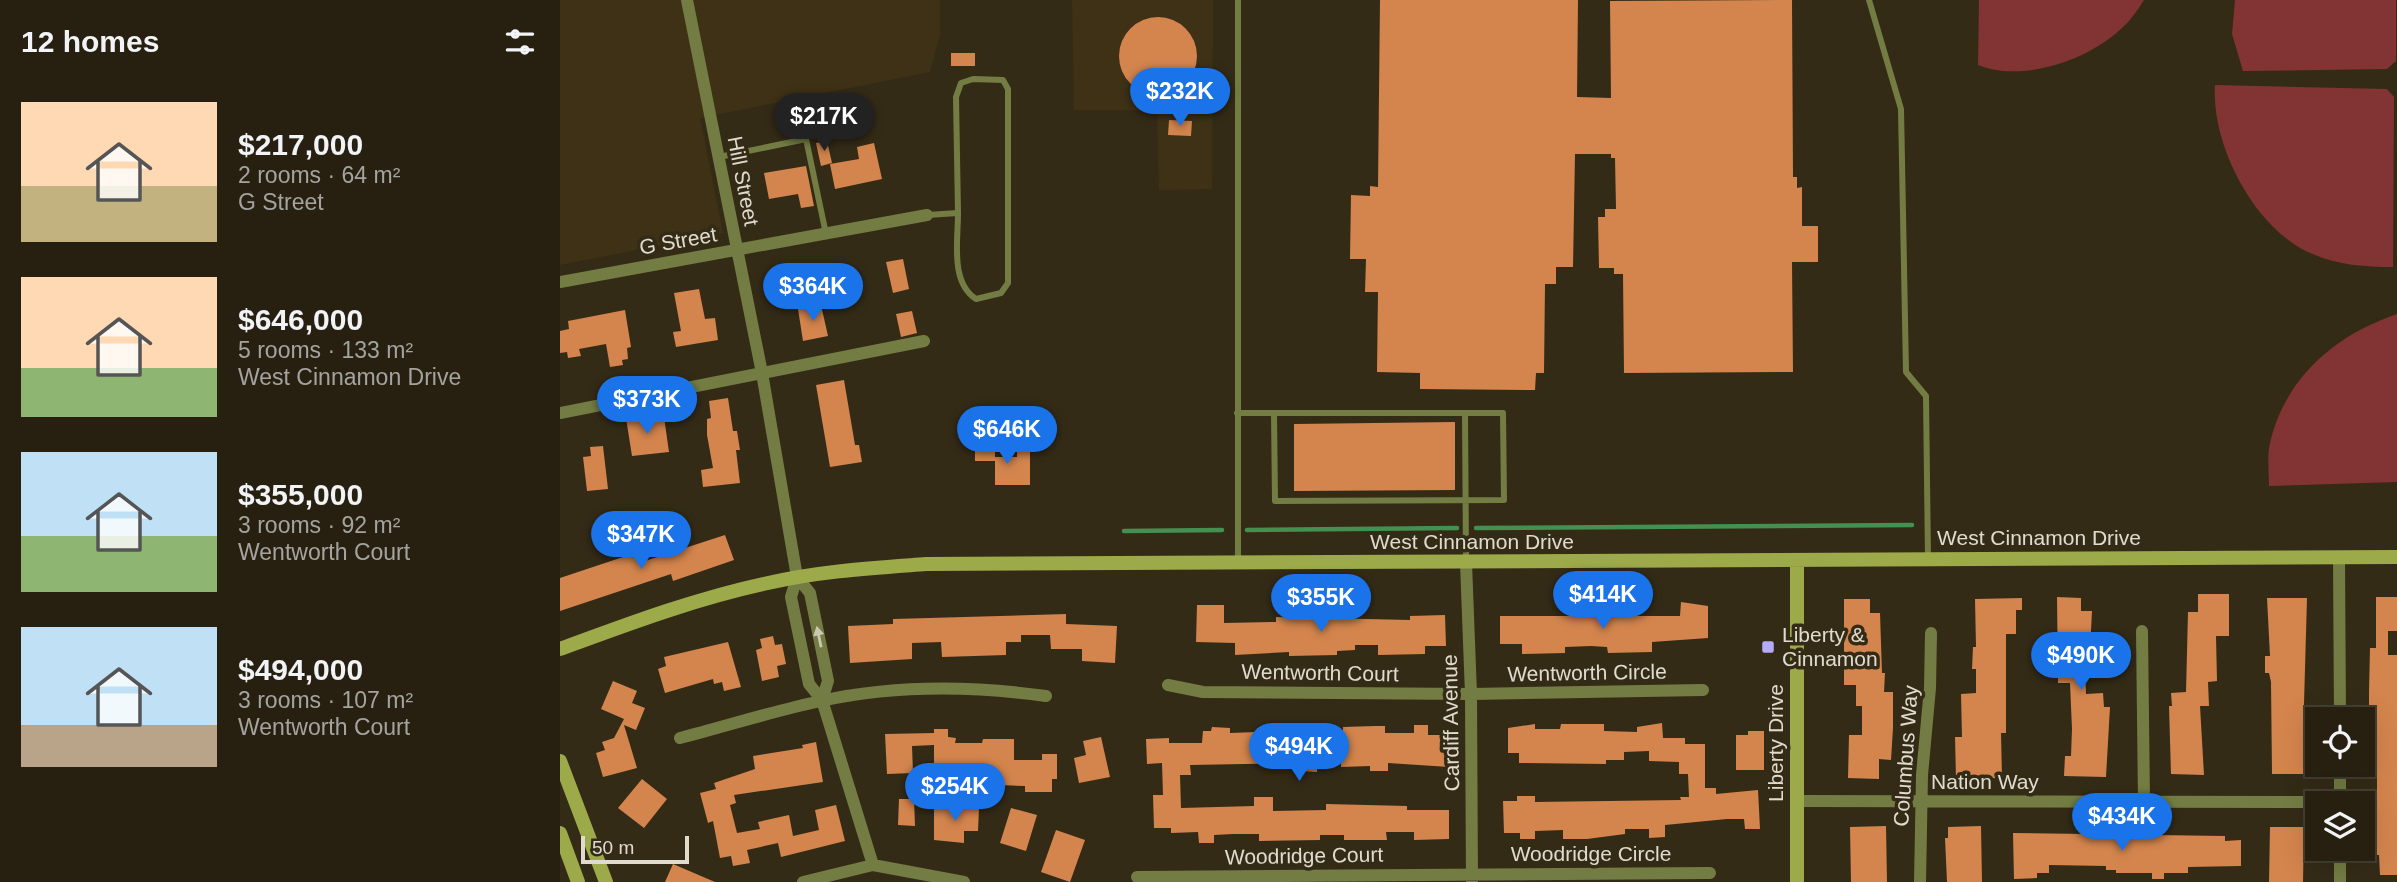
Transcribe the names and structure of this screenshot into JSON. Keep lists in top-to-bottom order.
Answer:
{
  "streets": {
    "main road": ["West Cinnamon Drive", "Liberty Drive"],
    "street": [
      "Hill Street",
      "G Street",
      "Wentworth Court",
      "Wentworth Circle",
      "Cardiff Avenue",
      "Columbus Way",
      "Nation Way",
      "Woodridge Circle",
      "Woodridge Court"
    ]
  },
  "crossings": [
    ["Hill Street", "G Street"],
    ["Hill Street", "West Cinnamon Drive"],
    ["West Cinnamon Drive", "Cardiff Avenue"],
    ["West Cinnamon Drive", "Liberty Drive"],
    ["Wentworth Court", "Wentworth Circle"],
    ["Wentworth Court", "Cardiff Avenue"],
    ["Wentworth Circle", "Cardiff Avenue"],
    ["Cardiff Avenue", "Woodridge Circle"],
    ["Cardiff Avenue", "Woodridge Court"],
    ["Liberty Drive", "Nation Way"],
    ["Columbus Way", "Nation Way"],
    ["Woodridge Circle", "Woodridge Court"]
  ],
  "places": {
    "transit": ["Liberty & Cinnamon"]
  },
  "scale_bar": "50 m",
  "page": {
    "heading": "12 homes",
    "price": [
      "$232K",
      "$217K",
      "$364K",
      "$373K",
      "$646K",
      "$347K",
      "$414K",
      "$355K",
      "$490K",
      "$494K",
      "$254K",
      "$434K"
    ],
    "list": [
      {
        "name": "$217,000",
        "note": "2 rooms · 64 m² · G Street"
      },
      {
        "name": "$646,000",
        "note": "5 rooms · 133 m² · West Cinnamon Drive"
      },
      {
        "name": "$355,000",
        "note": "3 rooms · 92 m² · Wentworth Court"
      },
      {
        "name": "$494,000",
        "note": "3 rooms · 107 m² · Wentworth Court"
      }
    ],
    "scale": "50 m"
  }
}
